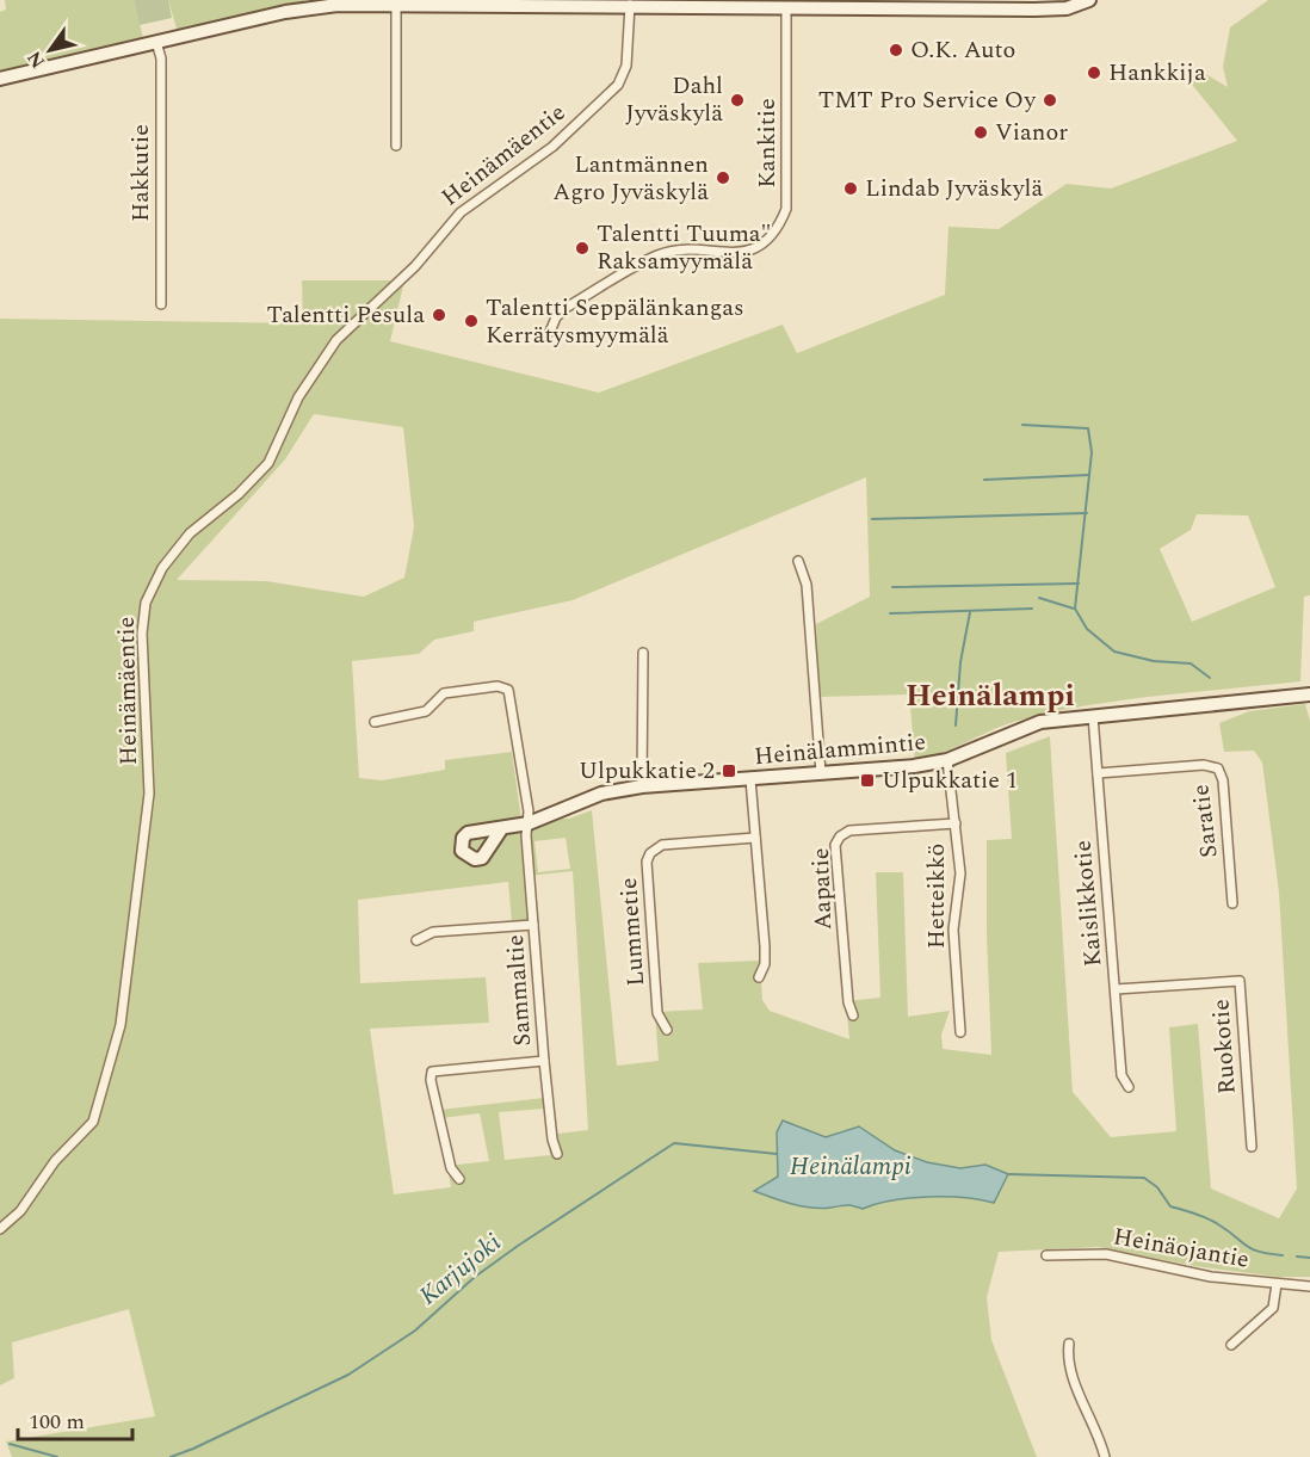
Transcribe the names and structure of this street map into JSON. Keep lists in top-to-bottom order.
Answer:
{
  "streets": {
    "street": [
      "Kankitie",
      "Heinämäentie",
      "Hakkutie",
      "Heinälammintie",
      "Saratie",
      "Aapatie",
      "Hetteikkö",
      "Kaislikkotie",
      "Lummetie",
      "Sammaltie",
      "Ruokotie",
      "Heinäojantie"
    ]
  },
  "crossings": [
    ["Heinälammintie", "Hetteikkö"],
    ["Heinälammintie", "Kaislikkotie"],
    ["Heinälammintie", "Sammaltie"],
    ["Saratie", "Kaislikkotie"],
    ["Aapatie", "Hetteikkö"],
    ["Kaislikkotie", "Ruokotie"]
  ],
  "districts": ["Heinälampi"],
  "water": ["Heinälampi", "Karjujoki"],
  "places": {
    "other": [
      "O.K. Auto",
      "Hankkija",
      "Dahl Jyväskylä",
      "TMT Pro Service Oy",
      "Vianor",
      "Lantmännen Agro Jyväskylä",
      "Lindab Jyväskylä",
      "Talentti Tuuma\" Raksamyymälä",
      "Talentti Pesula",
      "Talentti Seppälänkangas Kerrätysmyymälä"
    ],
    "transit": ["Ulpukkatie 2", "Ulpukkatie 1"]
  },
  "scale_bar": "100 m",
  "north": "bottom left"
}
